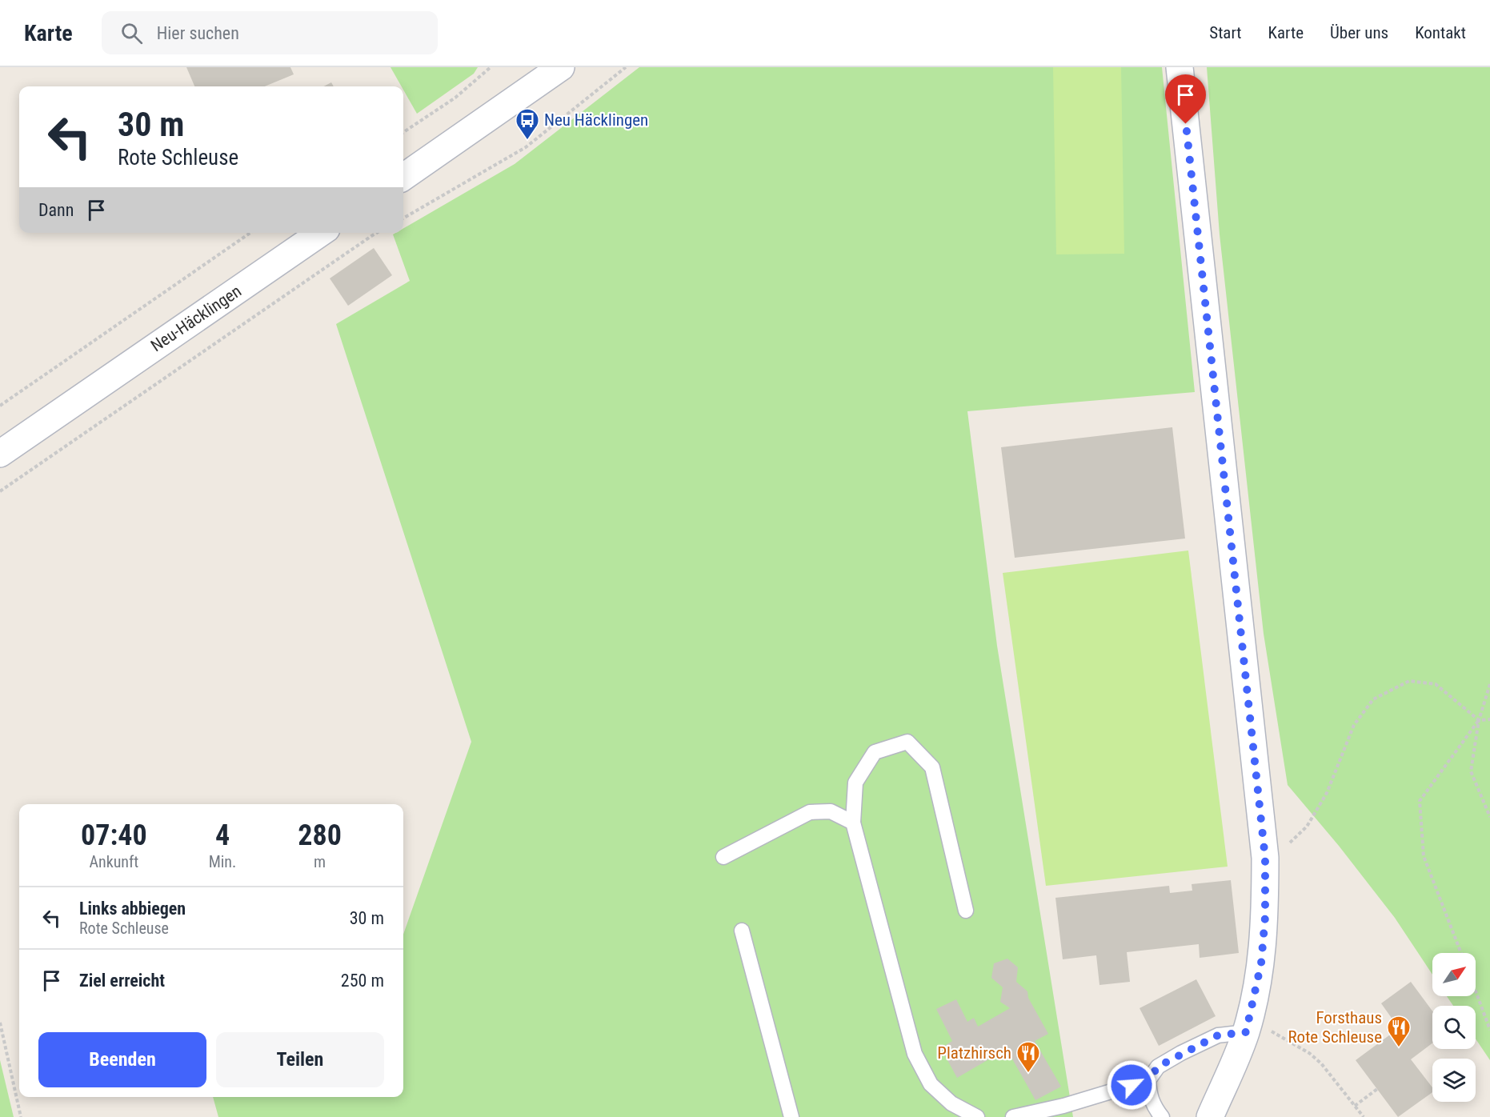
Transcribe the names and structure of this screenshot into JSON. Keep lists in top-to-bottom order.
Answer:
{
  "streets": {
    "street": ["Neu-Häcklingen"]
  },
  "places": {
    "bus stop": ["Neu Häcklingen"],
    "restaurant": ["Forsthaus Rote Schleuse", "Platzhirsch"]
  },
  "north": "top right",
  "page": {
    "header": "Karte",
    "search": "Hier suchen",
    "nav": [
      "Start",
      "Karte",
      "Über uns",
      "Kontakt"
    ],
    "turn": ["30 m", "Rote Schleuse"],
    "then": "Dann",
    "eta": [
      "07:40",
      "Ankunft",
      "4",
      "Min.",
      "280",
      "m"
    ],
    "list": [
      {
        "name": "Links abbiegen",
        "note": "Rote Schleuse",
        "value": "30 m"
      },
      {
        "name": "Ziel erreicht",
        "value": "250 m"
      }
    ],
    "buttons": ["Beenden", "Teilen"]
  }
}
